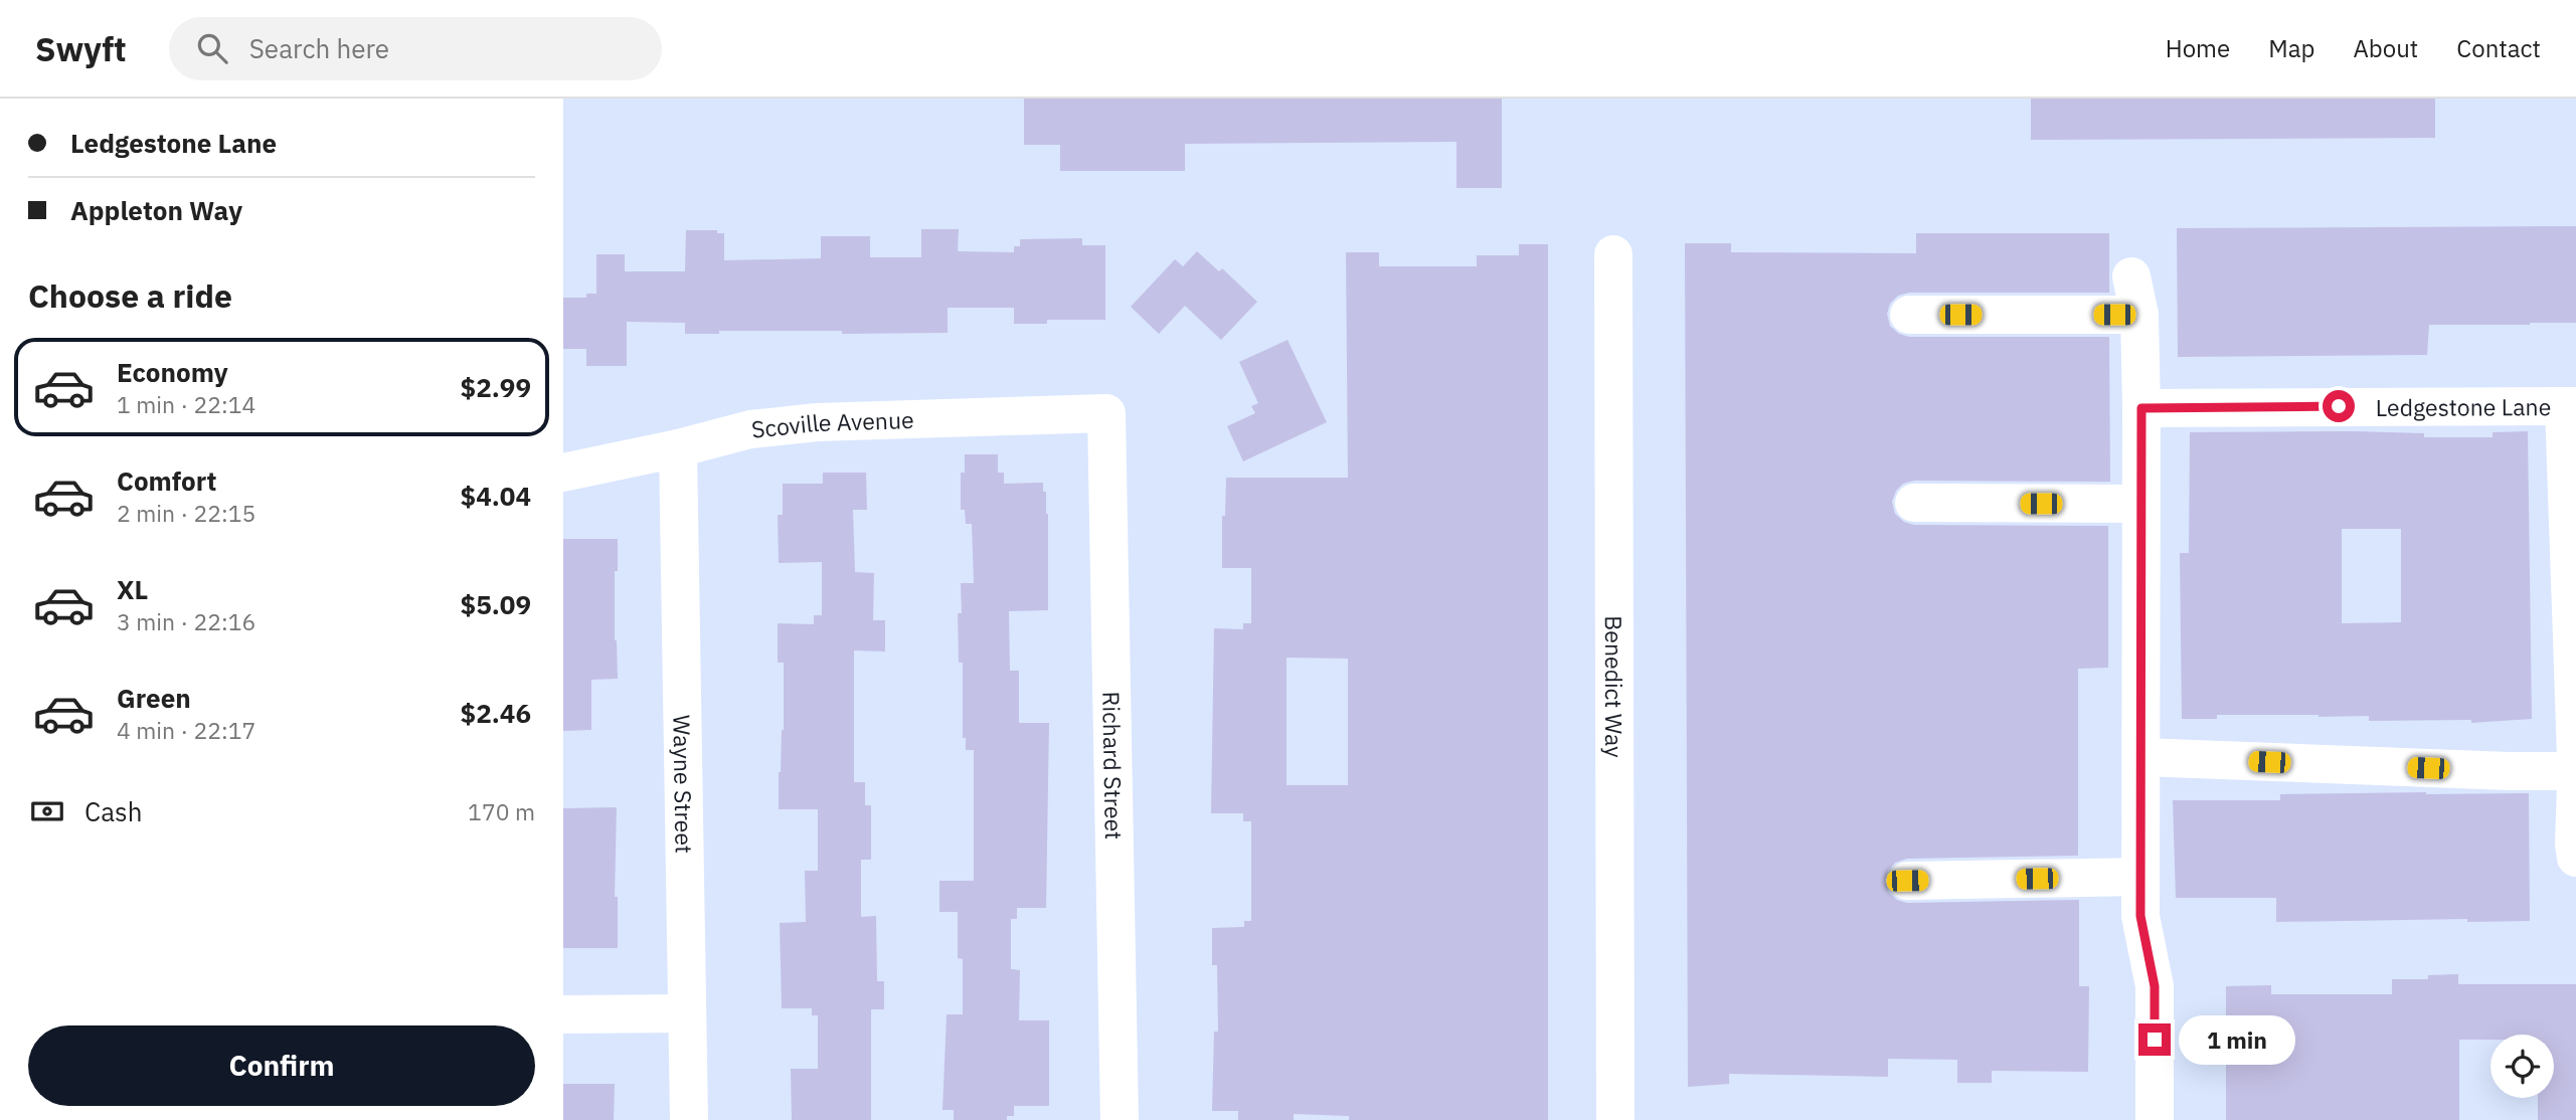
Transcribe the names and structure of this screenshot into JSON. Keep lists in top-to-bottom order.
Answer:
{
  "streets": {
    "street": [
      "Ledgestone Lane",
      "Scoville Avenue",
      "Benedict Way",
      "Richard Street",
      "Wayne Street"
    ]
  },
  "crossings": [
    ["Scoville Avenue", "Richard Street"],
    ["Scoville Avenue", "Wayne Street"]
  ],
  "page": {
    "header": "Swyft",
    "search": "Search here",
    "nav": [
      "Home",
      "Map",
      "About",
      "Contact"
    ],
    "banner": ["Ledgestone Lane", "Appleton Way"],
    "heading": "Choose a ride",
    "list": [
      {
        "name": "Economy",
        "note": "1 min · 22:14",
        "value": "$2.99"
      },
      {
        "name": "Comfort",
        "note": "2 min · 22:15",
        "value": "$4.04"
      },
      {
        "name": "XL",
        "note": "3 min · 22:16",
        "value": "$5.09"
      },
      {
        "name": "Green",
        "note": "4 min · 22:17",
        "value": "$2.46"
      }
    ],
    "pay": ["Cash", "170 m"],
    "buttons": "Confirm",
    "bubble": "1 min"
  }
}
